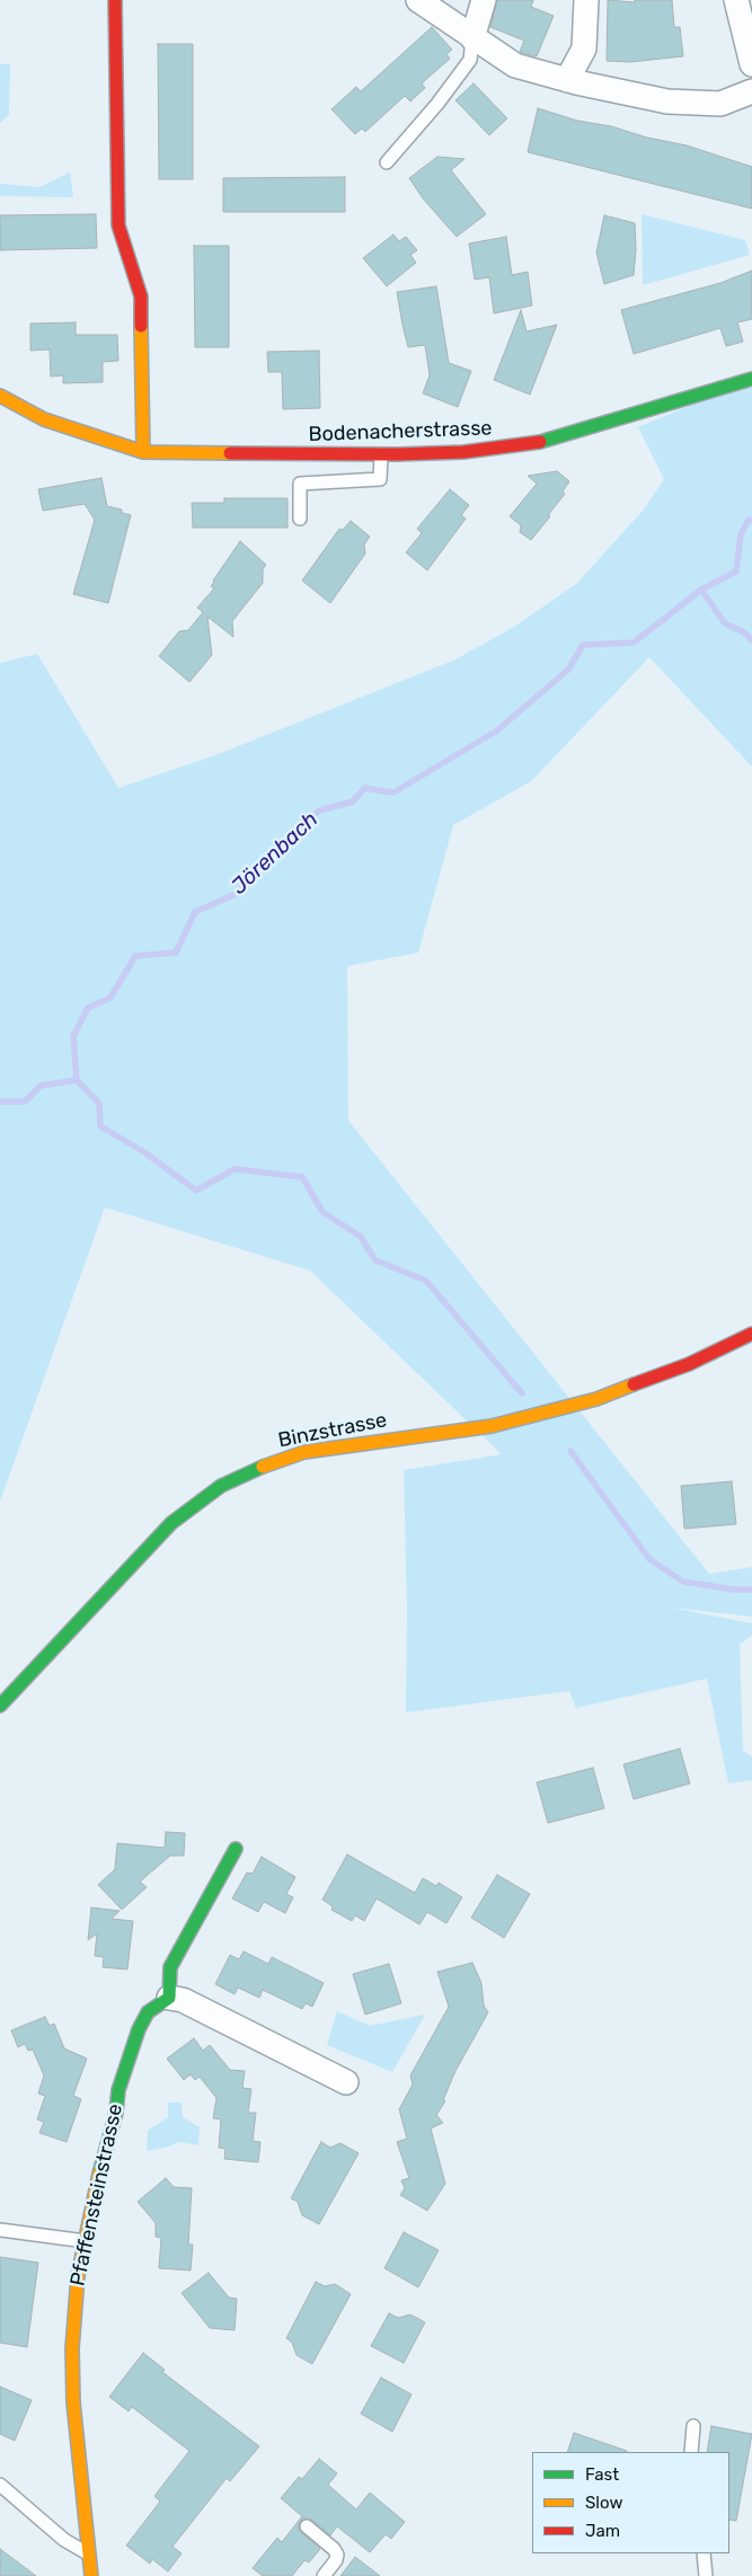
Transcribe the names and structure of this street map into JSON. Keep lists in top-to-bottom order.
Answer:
{
  "streets": {
    "street": ["Bodenacherstrasse", "Binzstrasse", "Pfaffensteinstrasse"]
  },
  "water": ["Jörenbach"],
  "legend": ["Fast", "Slow", "Jam"]
}
